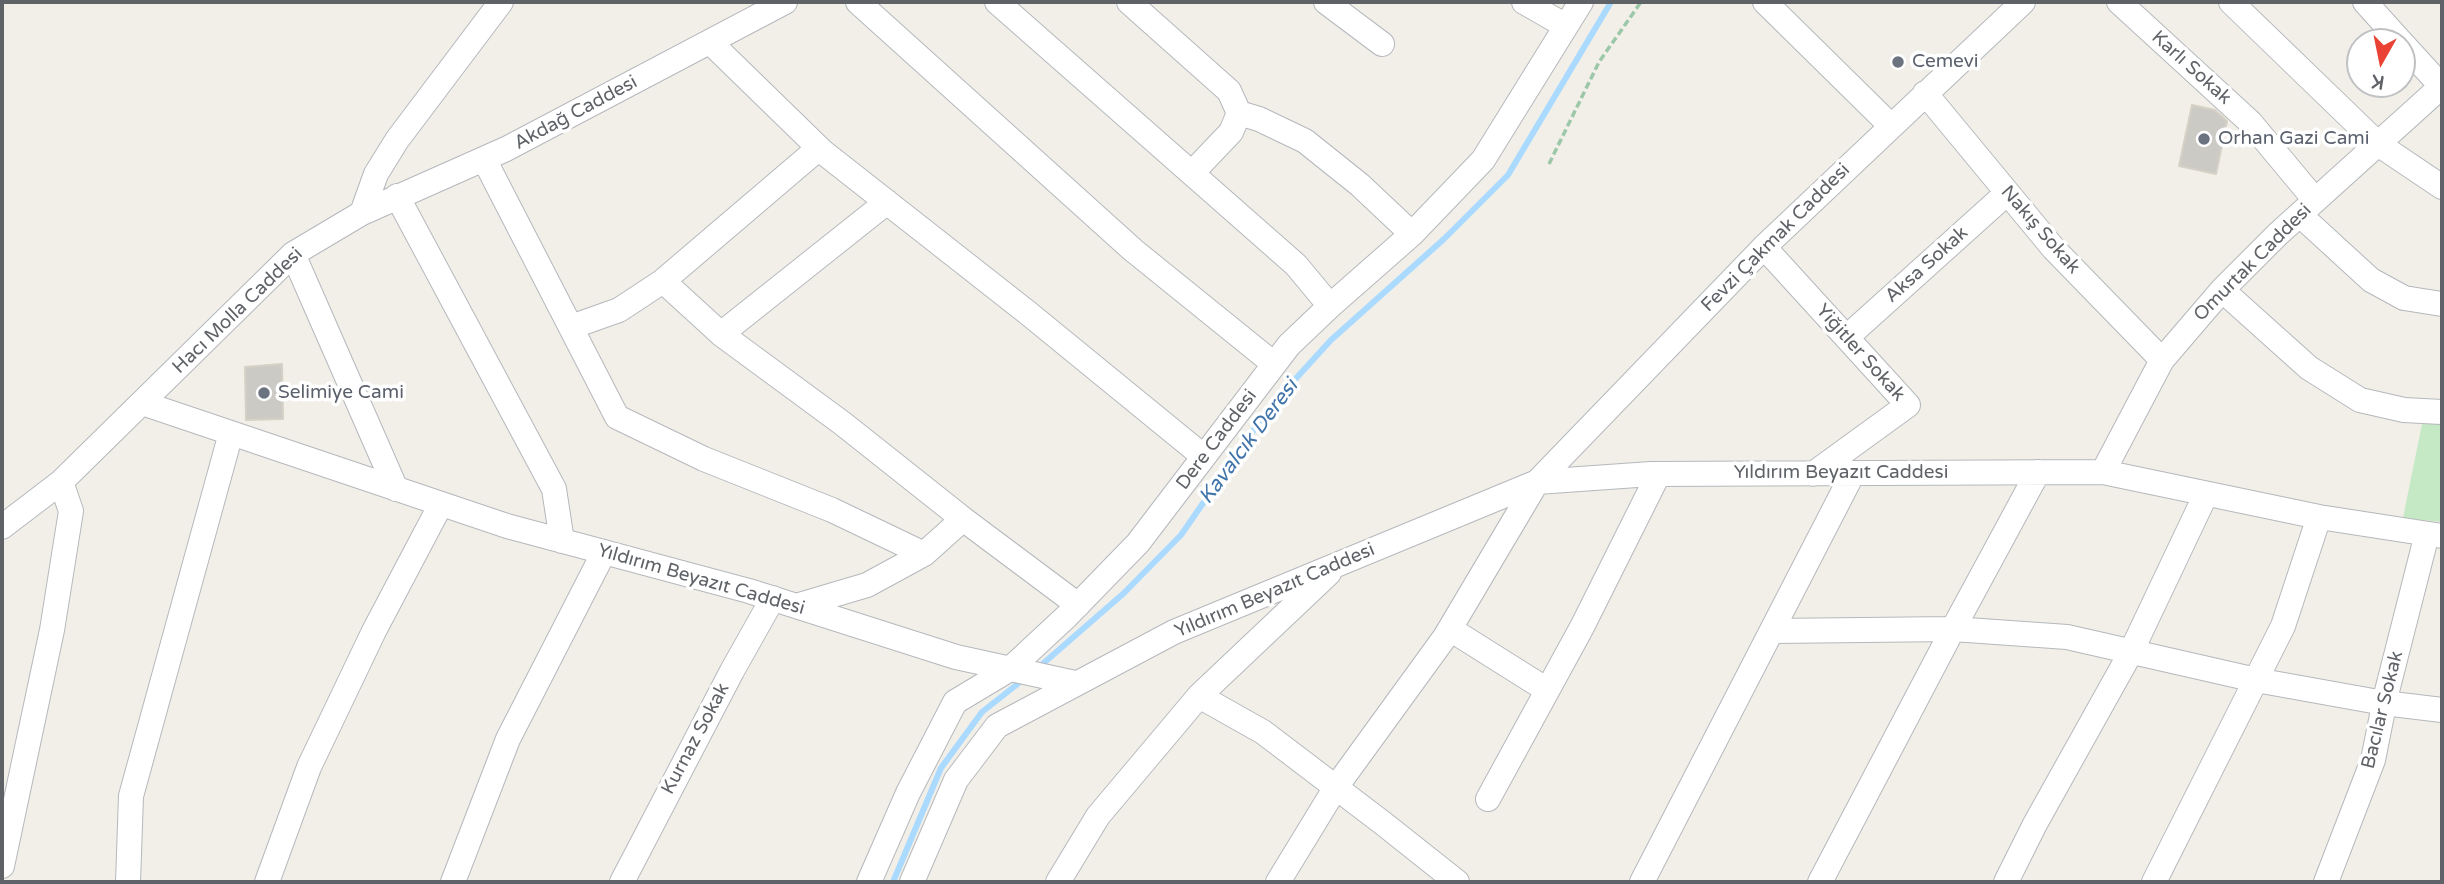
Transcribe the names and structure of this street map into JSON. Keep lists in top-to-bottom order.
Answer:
{
  "streets": {
    "street": [
      "Karlı Sokak",
      "Akdağ Caddesi",
      "Nakış Sokak",
      "Fevzi Çakmak Caddesi",
      "Omurtak Caddesi",
      "Aksa Sokak",
      "Hacı Molla Caddesi",
      "Yiğitler Sokak",
      "Dere Caddesi",
      "Yıldırım Beyazıt Caddesi",
      "Bacılar Sokak",
      "Kurnaz Sokak"
    ]
  },
  "crossings": [
    ["Karlı Sokak", "Omurtak Caddesi"],
    ["Akdağ Caddesi", "Hacı Molla Caddesi"],
    ["Nakış Sokak", "Fevzi Çakmak Caddesi"],
    ["Nakış Sokak", "Omurtak Caddesi"],
    ["Nakış Sokak", "Aksa Sokak"],
    ["Fevzi Çakmak Caddesi", "Yiğitler Sokak"],
    ["Fevzi Çakmak Caddesi", "Yıldırım Beyazıt Caddesi"],
    ["Omurtak Caddesi", "Yıldırım Beyazıt Caddesi"],
    ["Aksa Sokak", "Yiğitler Sokak"],
    ["Hacı Molla Caddesi", "Yıldırım Beyazıt Caddesi"],
    ["Yiğitler Sokak", "Yıldırım Beyazıt Caddesi"],
    ["Dere Caddesi", "Yıldırım Beyazıt Caddesi"],
    ["Yıldırım Beyazıt Caddesi", "Bacılar Sokak"],
    ["Yıldırım Beyazıt Caddesi", "Kurnaz Sokak"]
  ],
  "water": ["Kavalcık Deresi"],
  "places": ["Cemevi", "Orhan Gazi Cami", "Selimiye Cami"],
  "north": "bottom"
}
